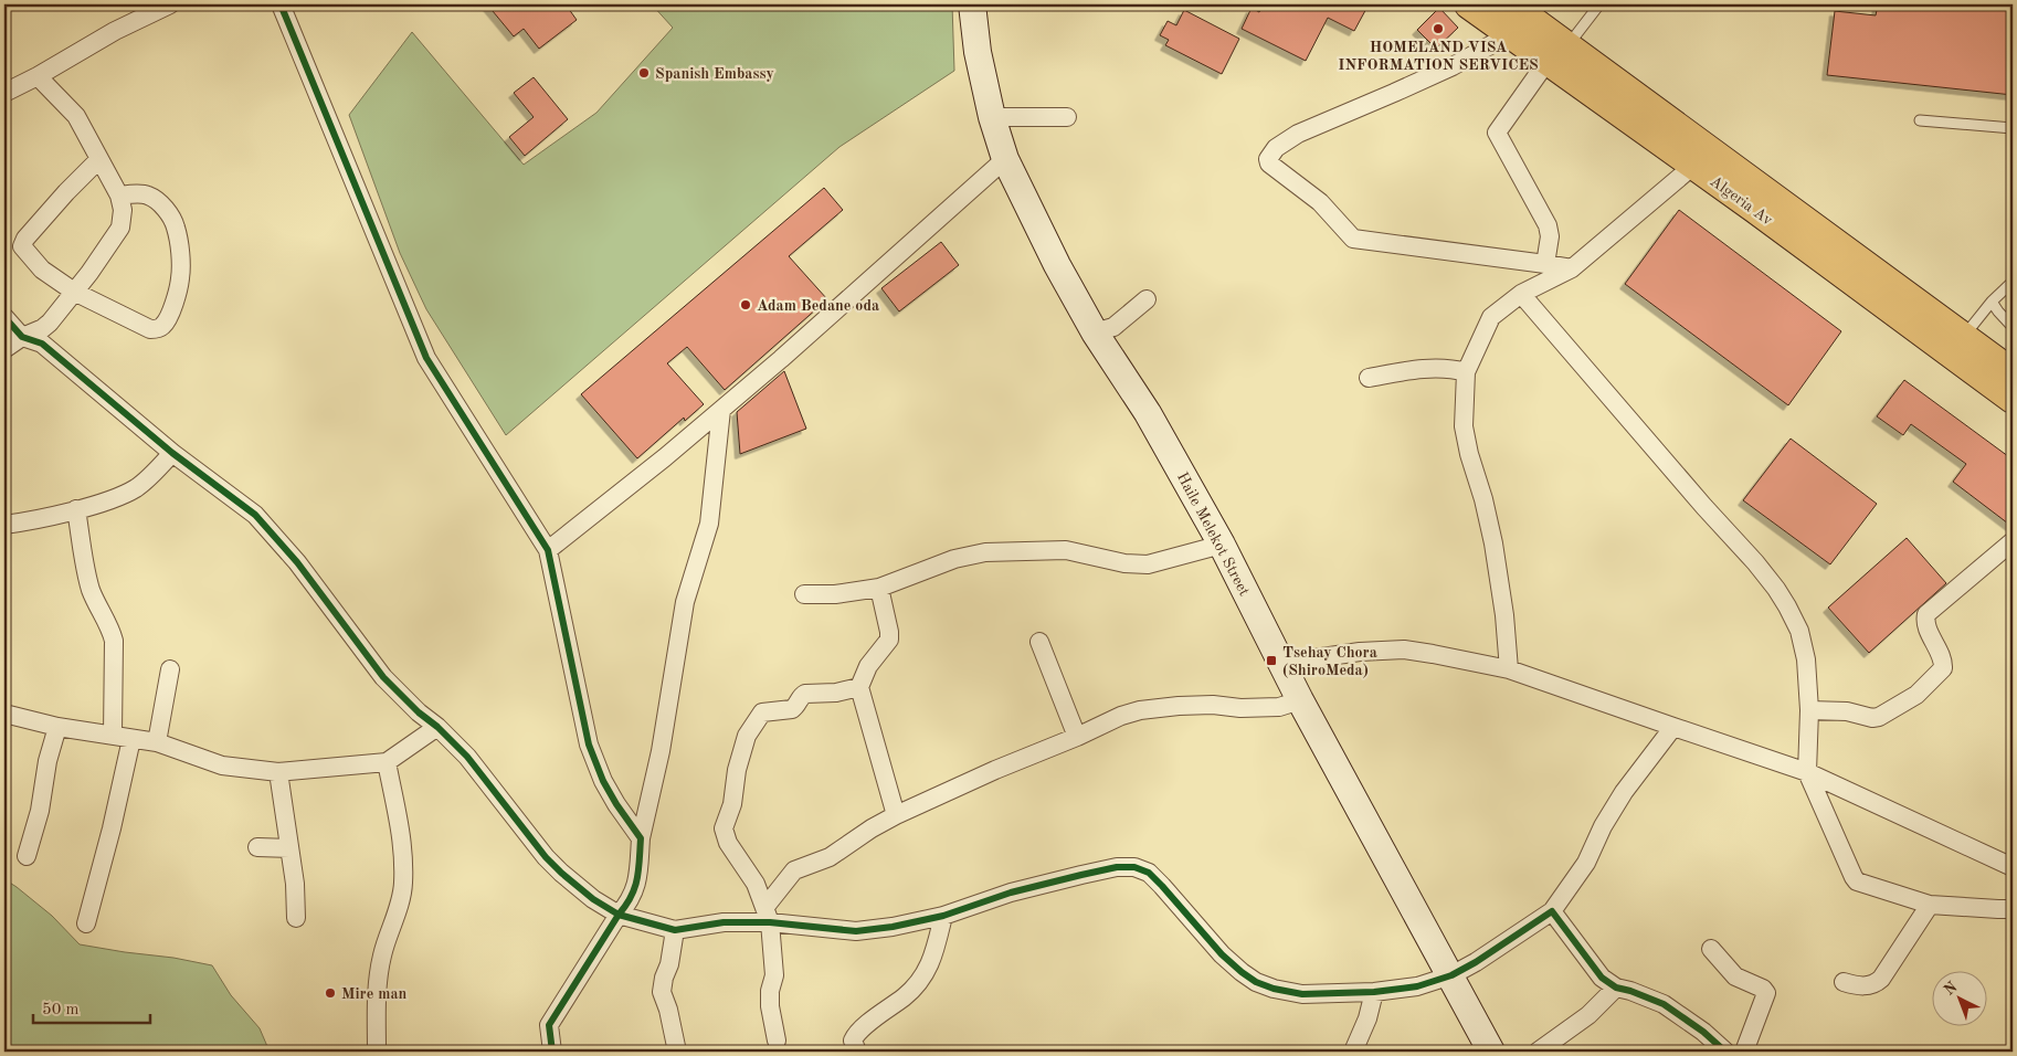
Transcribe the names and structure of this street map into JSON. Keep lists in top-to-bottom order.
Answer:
{
  "streets": {
    "main road": ["Algeria Av", "Haile Melekot Street"]
  },
  "places": {
    "other": [
      "HOMELAND VISA INFORMATION SERVICES",
      "Spanish Embassy",
      "Adam Bedane oda",
      "Mire man"
    ],
    "transit": ["Tsehay Chora (ShiroMeda)"]
  },
  "scale_bar": "50 m",
  "north": "top left"
}
